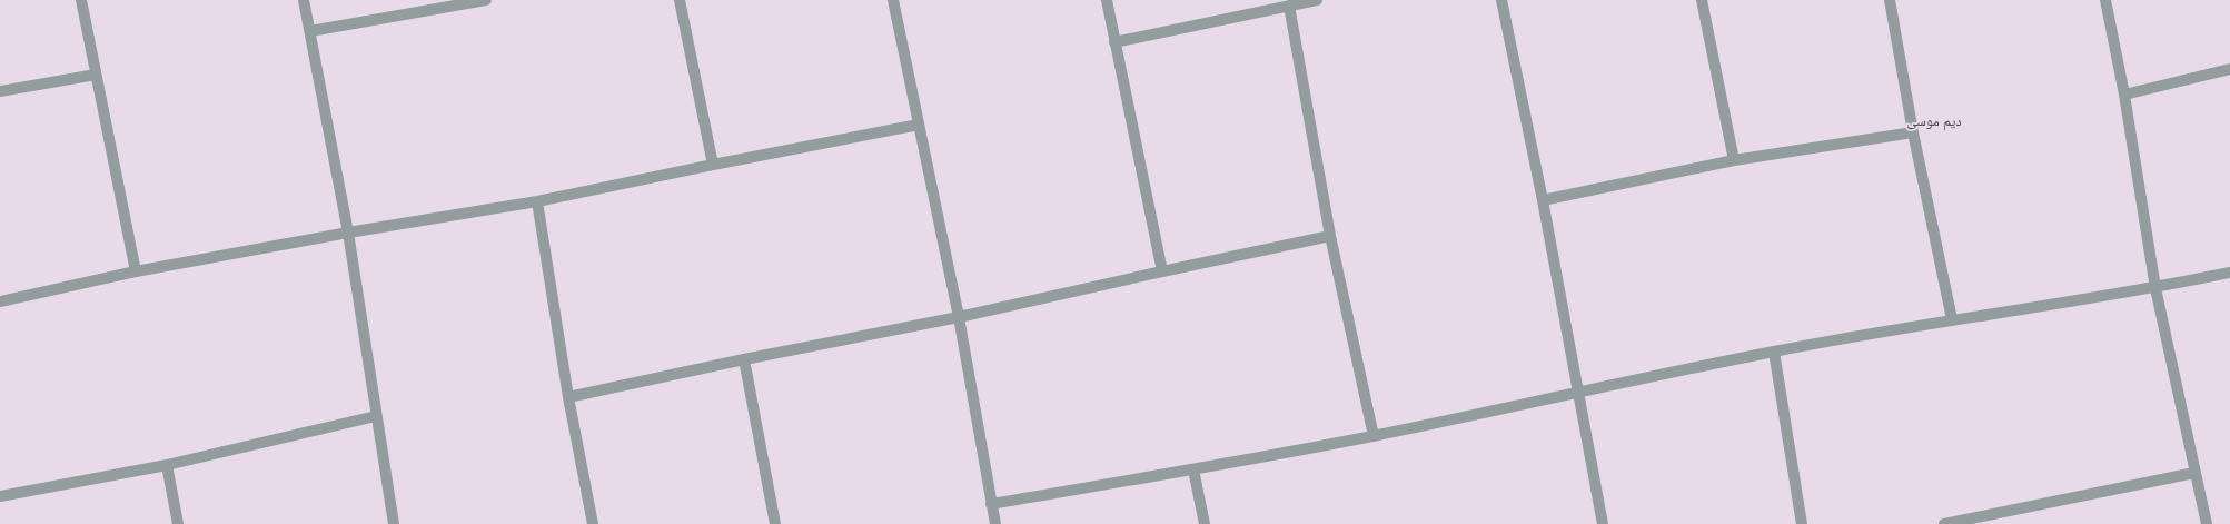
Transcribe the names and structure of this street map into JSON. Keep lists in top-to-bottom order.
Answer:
{
  "districts": ["ديم موسى"]
}
